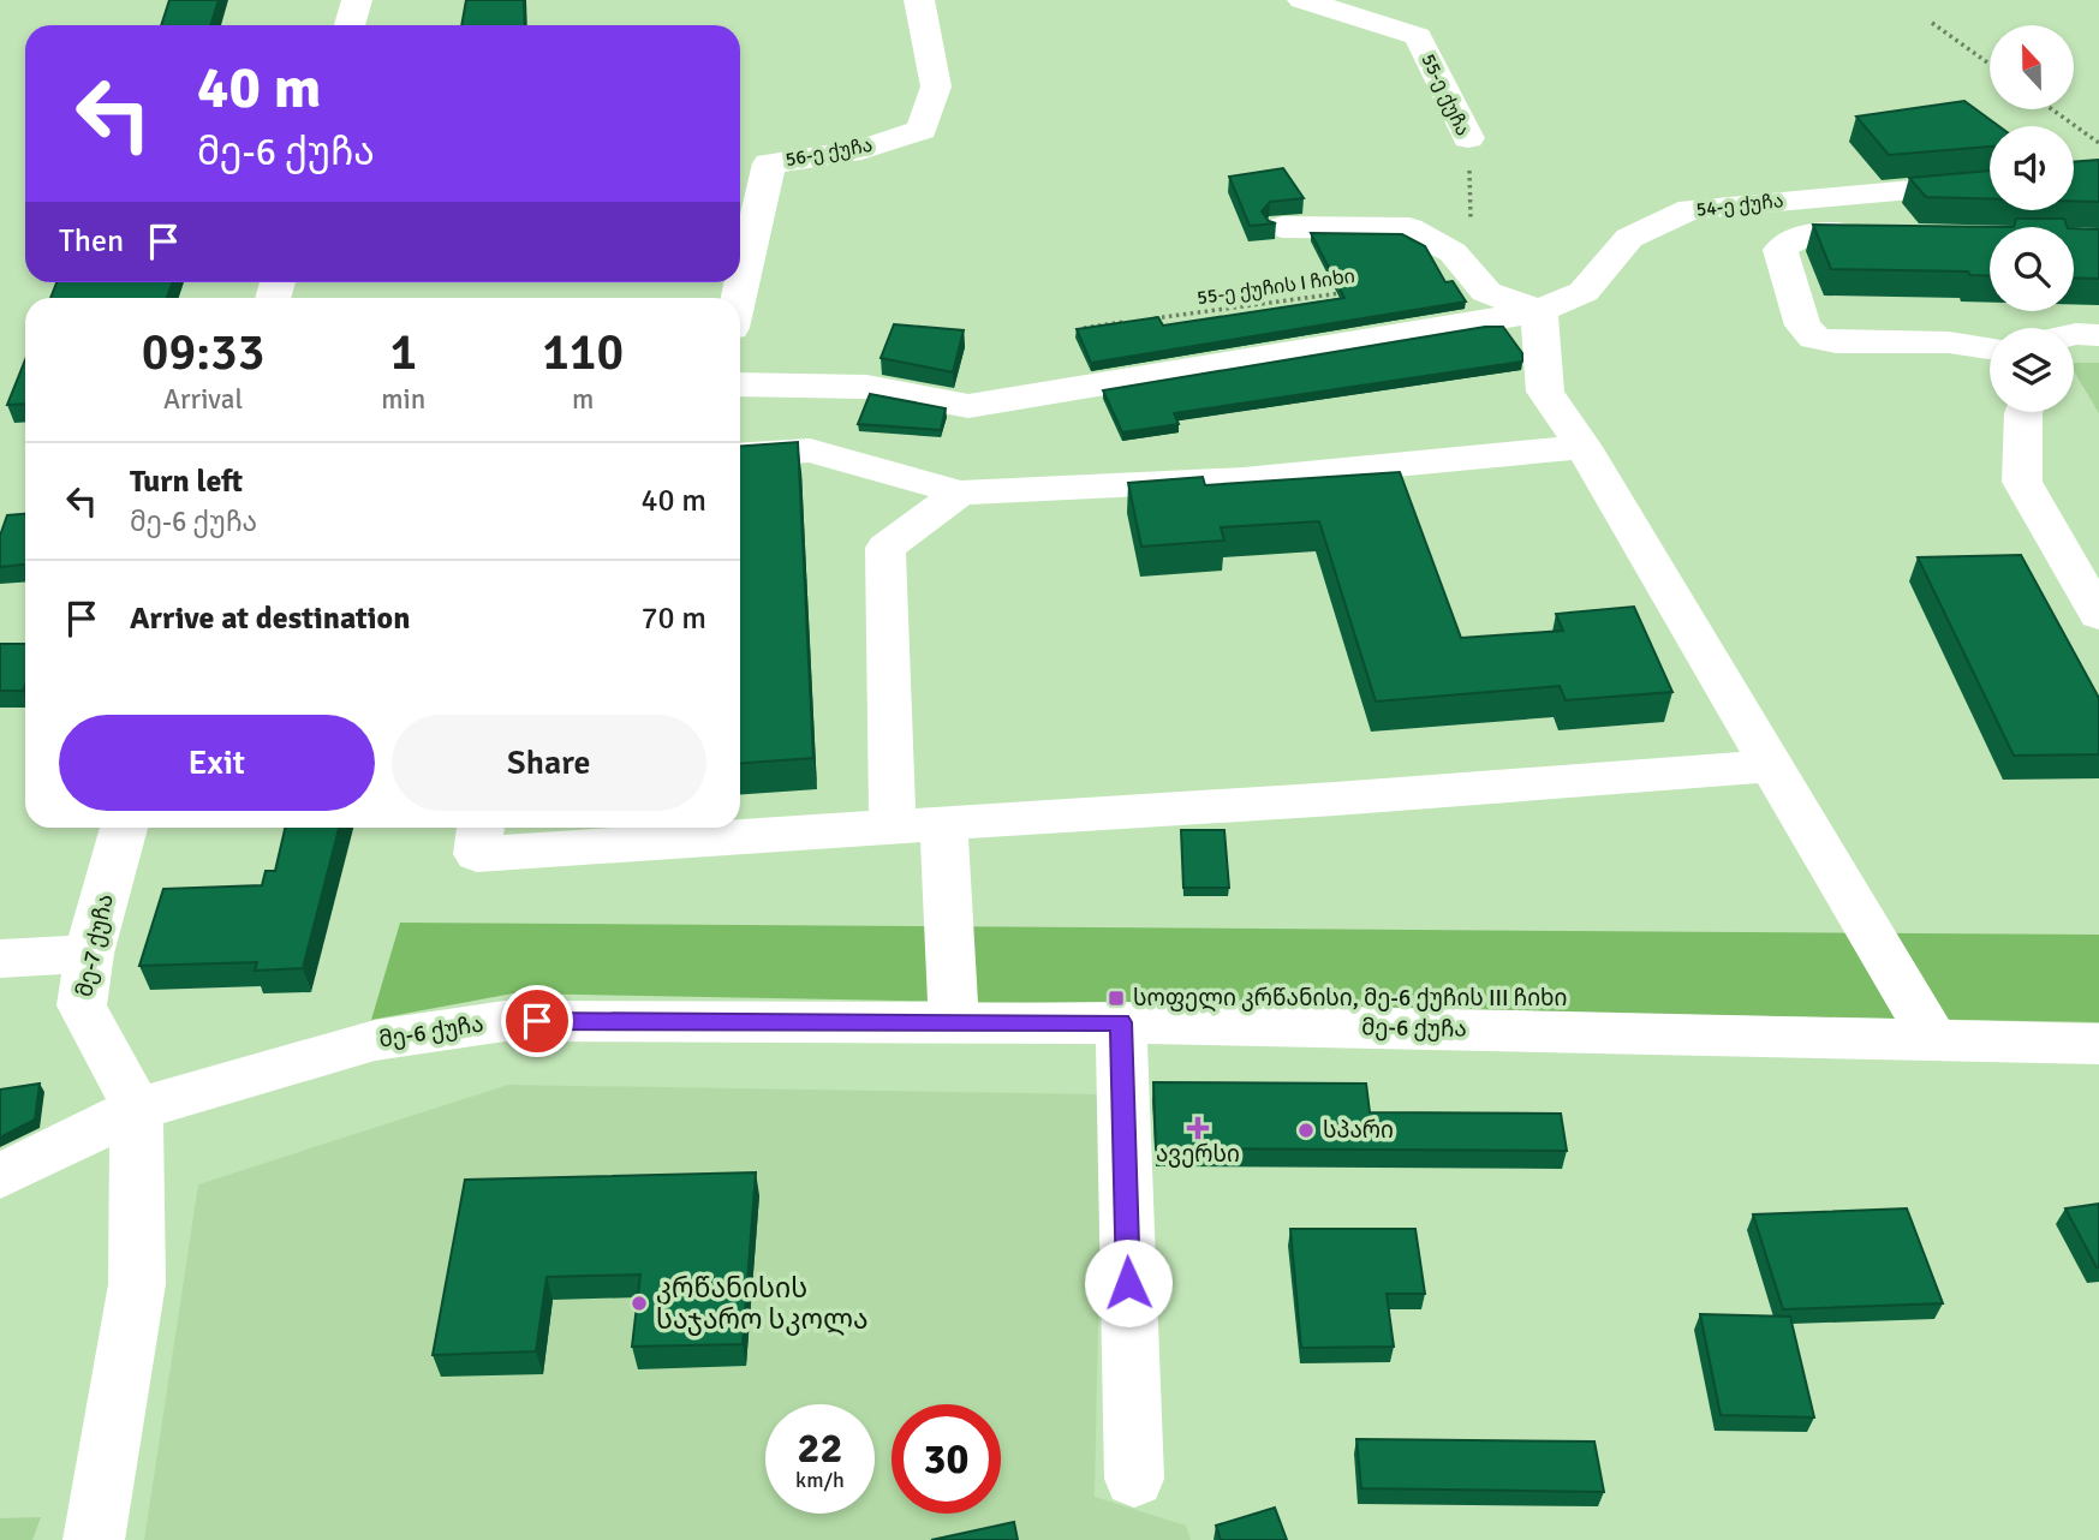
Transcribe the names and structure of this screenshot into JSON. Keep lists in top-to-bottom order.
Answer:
{
  "streets": {
    "street": [
      "55-ე ქუჩა",
      "56-ე ქუჩა",
      "54-ე ქუჩა",
      "მე-7 ქუჩა",
      "მე-6 ქუჩა"
    ],
    "path": ["55-ე ქუჩის I ჩიხი"]
  },
  "crossings": [
    ["მე-7 ქუჩა", "მე-6 ქუჩა"]
  ],
  "places": {
    "transit": ["სოფელი კრწანისი, მე-6 ქუჩის III ჩიხი"],
    "health": ["ავერსი"],
    "other": ["სპარი", "კრწანისის საჯარო სკოლა"]
  },
  "north": "top",
  "page": {
    "turn": ["40 m", "მე-6 ქუჩა"],
    "then": "Then",
    "eta": [
      "09:33",
      "Arrival",
      "1",
      "min",
      "110",
      "m"
    ],
    "list": [
      {
        "name": "Turn left",
        "note": "მე-6 ქუჩა",
        "value": "40 m"
      },
      {
        "name": "Arrive at destination",
        "value": "70 m"
      }
    ],
    "buttons": ["Exit", "Share"],
    "speed": "22 km/h",
    "limit": "30"
  }
}
